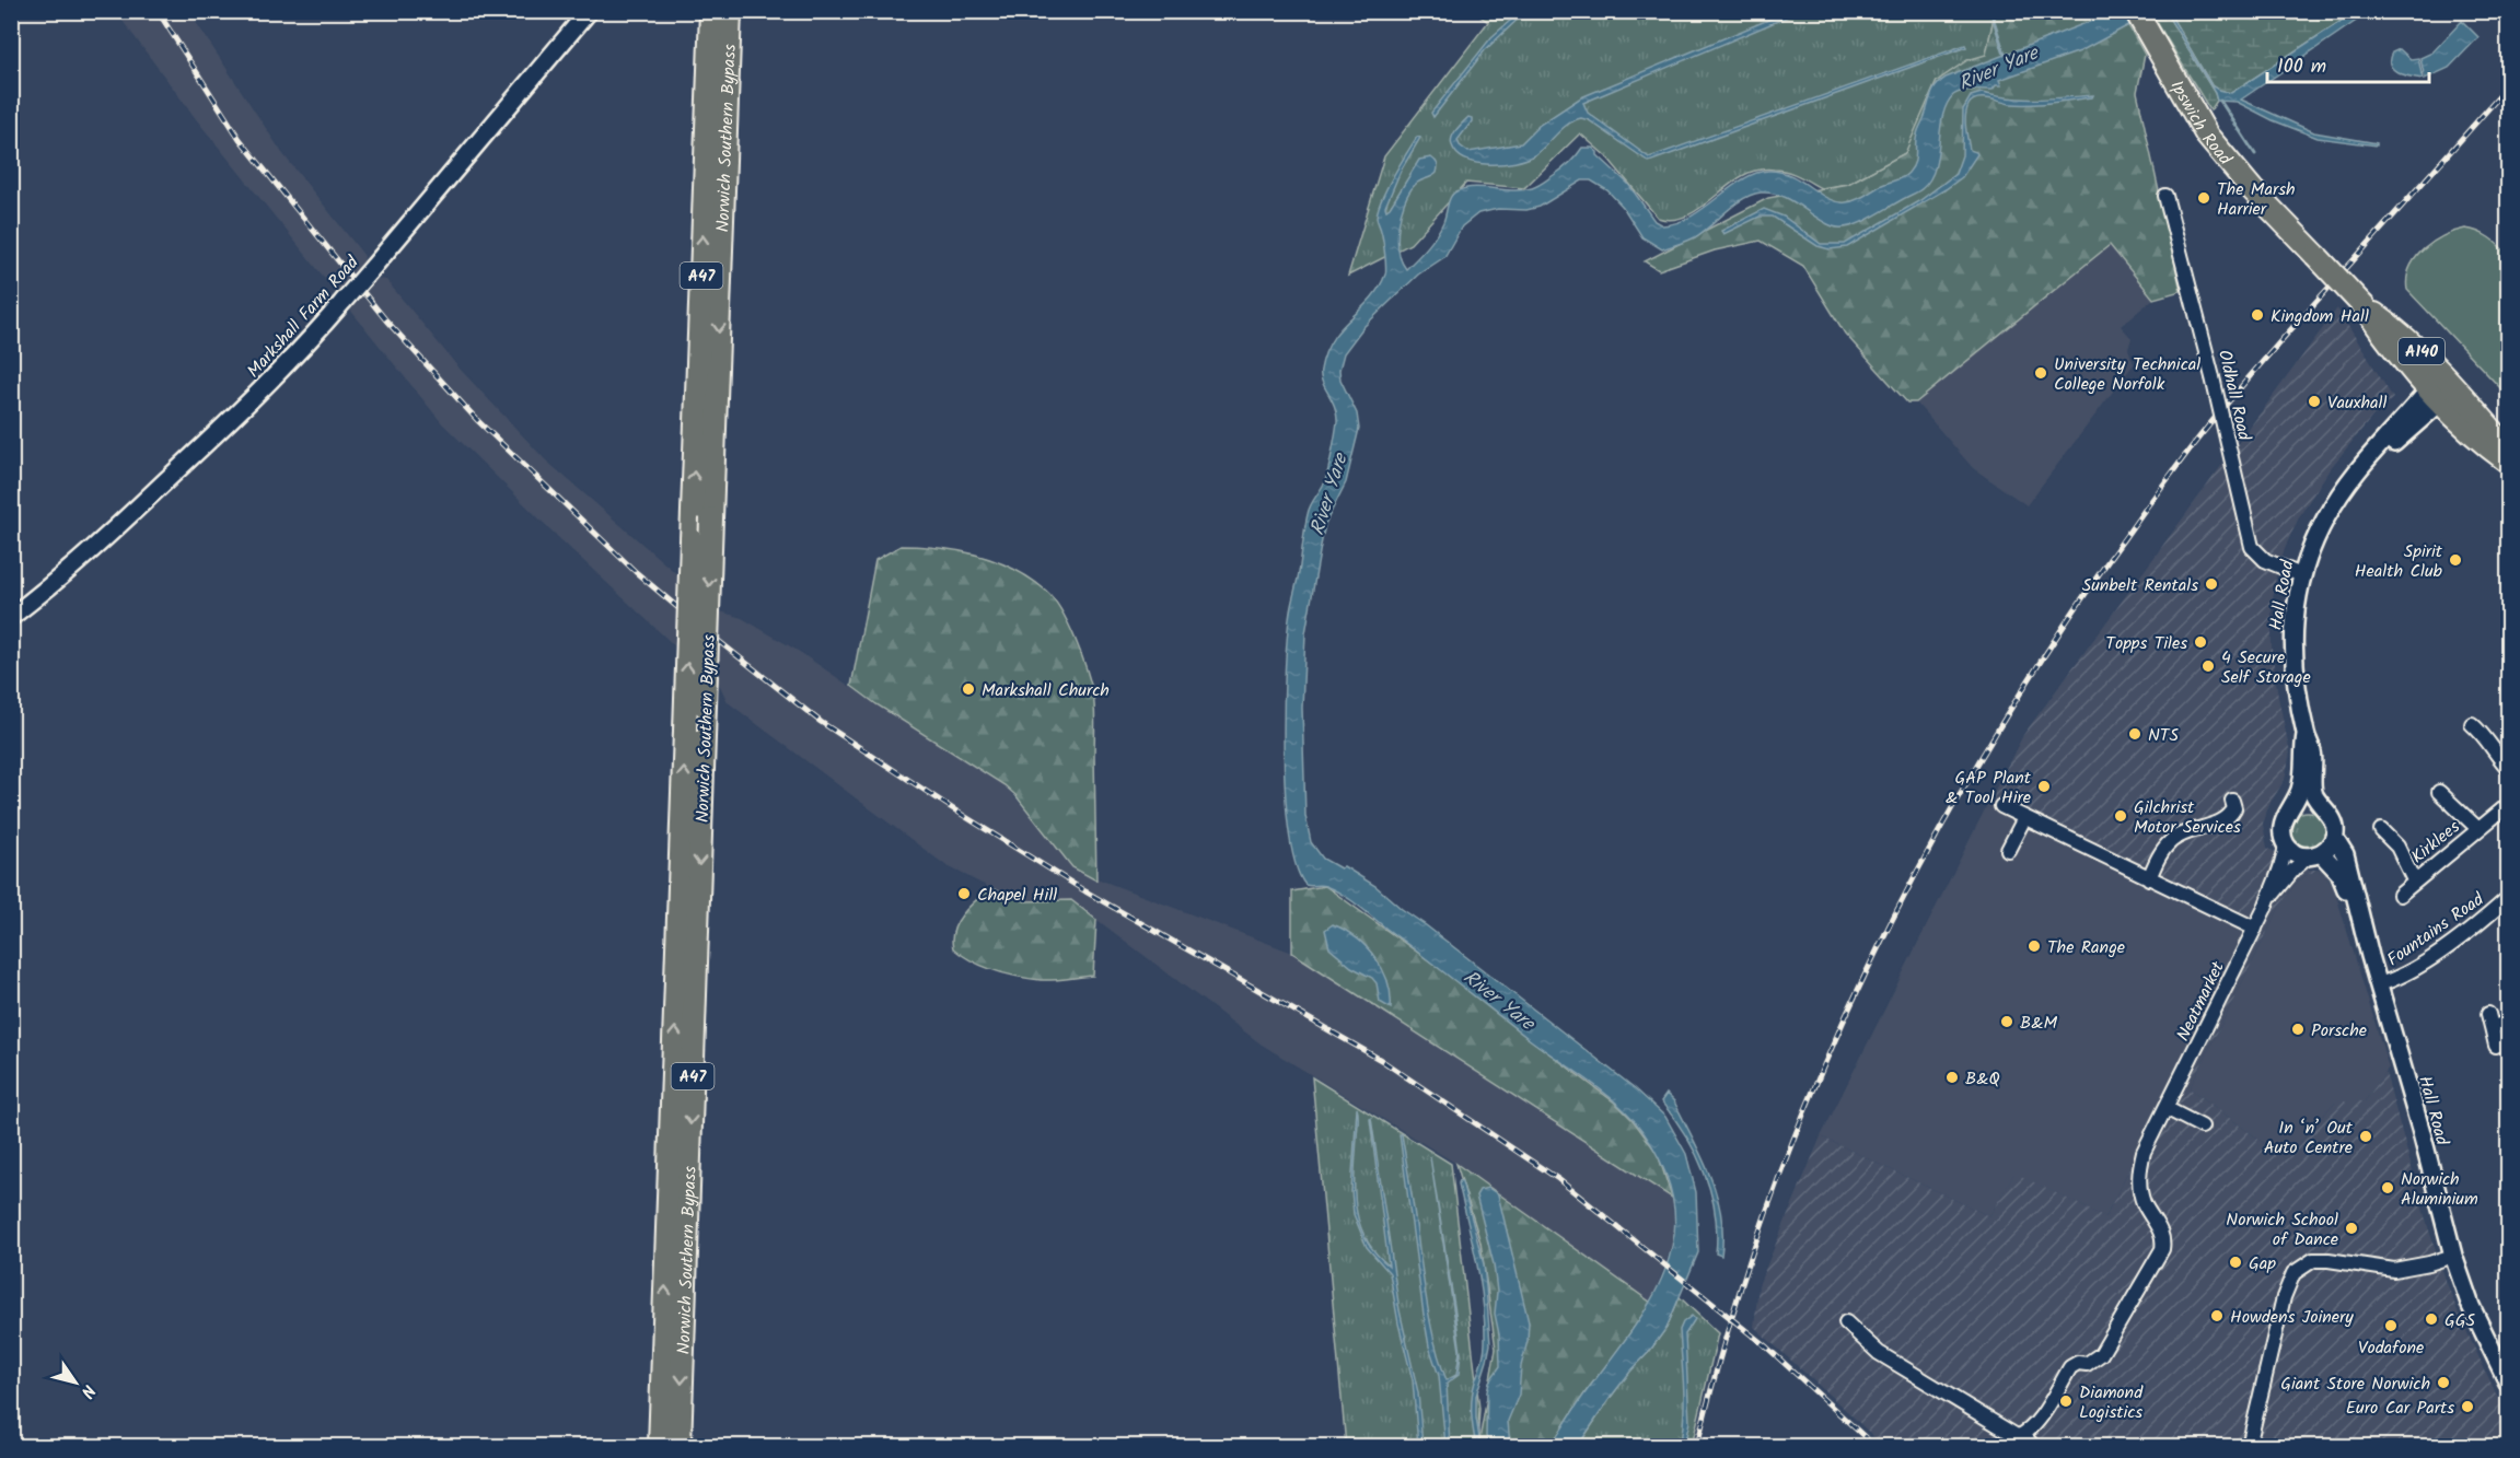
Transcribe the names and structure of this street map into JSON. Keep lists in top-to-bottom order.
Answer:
{
  "streets": {
    "highway": [
      "Ipswich Road",
      "Norwich Southern Bypass",
      "A47",
      "A140"
    ],
    "street": [
      "Markshall Farm Road",
      "Oldhall Road",
      "Hall Road",
      "Kirklees",
      "Fountains Road",
      "Neatmarket"
    ]
  },
  "crossings": [
    ["Ipswich Road", "Hall Road"],
    ["Oldhall Road", "Hall Road"],
    ["Hall Road", "Fountains Road"],
    ["Hall Road", "Neatmarket"]
  ],
  "water": ["River Yare"],
  "places": [
    "The Marsh Harrier",
    "Kingdom Hall",
    "University Technical College Norfolk",
    "Vauxhall",
    "Spirit Health Club",
    "Sunbelt Rentals",
    "Topps Tiles",
    "4 Secure Self Storage",
    "Markshall Church",
    "NTS",
    "GAP Plant & Tool Hire",
    "Gilchrist Motor Services",
    "Chapel Hill",
    "The Range",
    "B&M",
    "Porsche",
    "B&Q",
    "In ‘n’ Out Auto Centre",
    "Norwich Aluminium",
    "Norwich School of Dance",
    "Gap",
    "Howdens Joinery",
    "GGS",
    "Vodafone",
    "Giant Store Norwich",
    "Diamond Logistics",
    "Euro Car Parts"
  ],
  "scale_bar": "100 m",
  "north": "bottom right"
}
